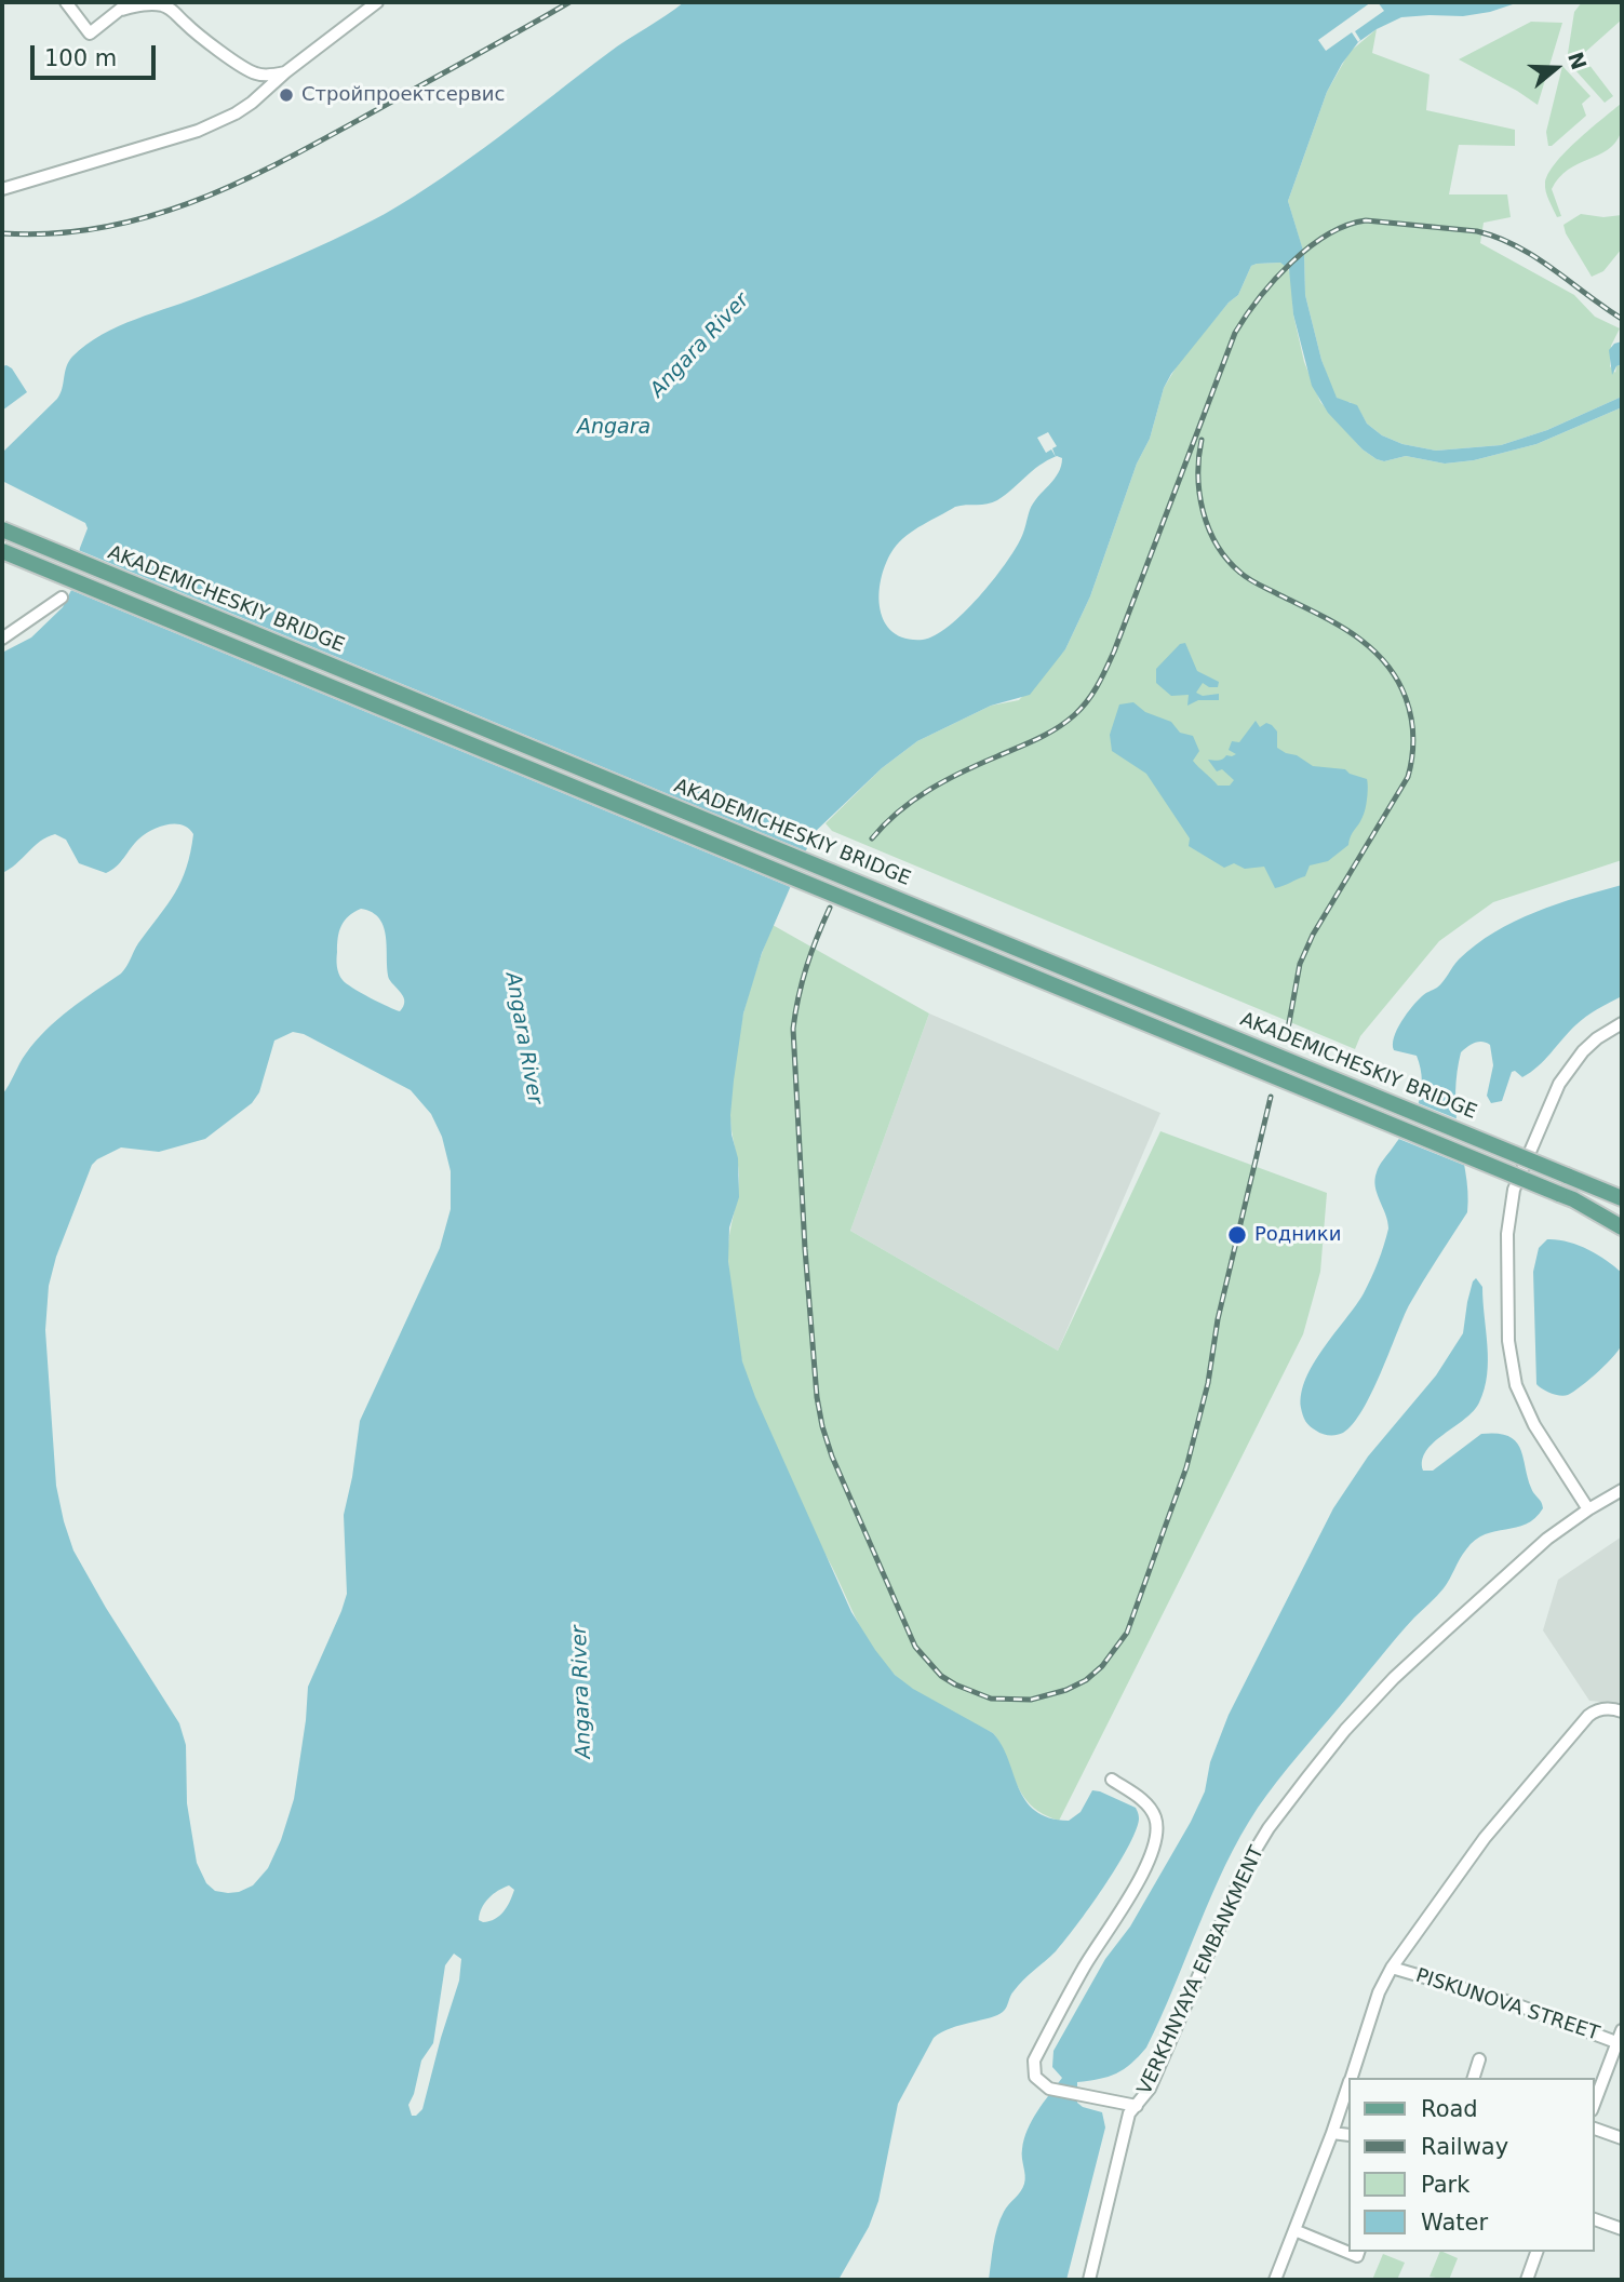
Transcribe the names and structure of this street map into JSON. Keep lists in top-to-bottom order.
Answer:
{
  "streets": {
    "main road": ["AKADEMICHESKIY BRIDGE"],
    "street": ["VERKHNYAYA EMBANKMENT", "PISKUNOVA STREET"]
  },
  "water": ["Angara River", "Angara"],
  "places": ["Стройпроектсервис", "Родники"],
  "legend": [
    "Road",
    "Railway",
    "Park",
    "Water"
  ],
  "scale_bar": "100 m",
  "north": "right"
}
